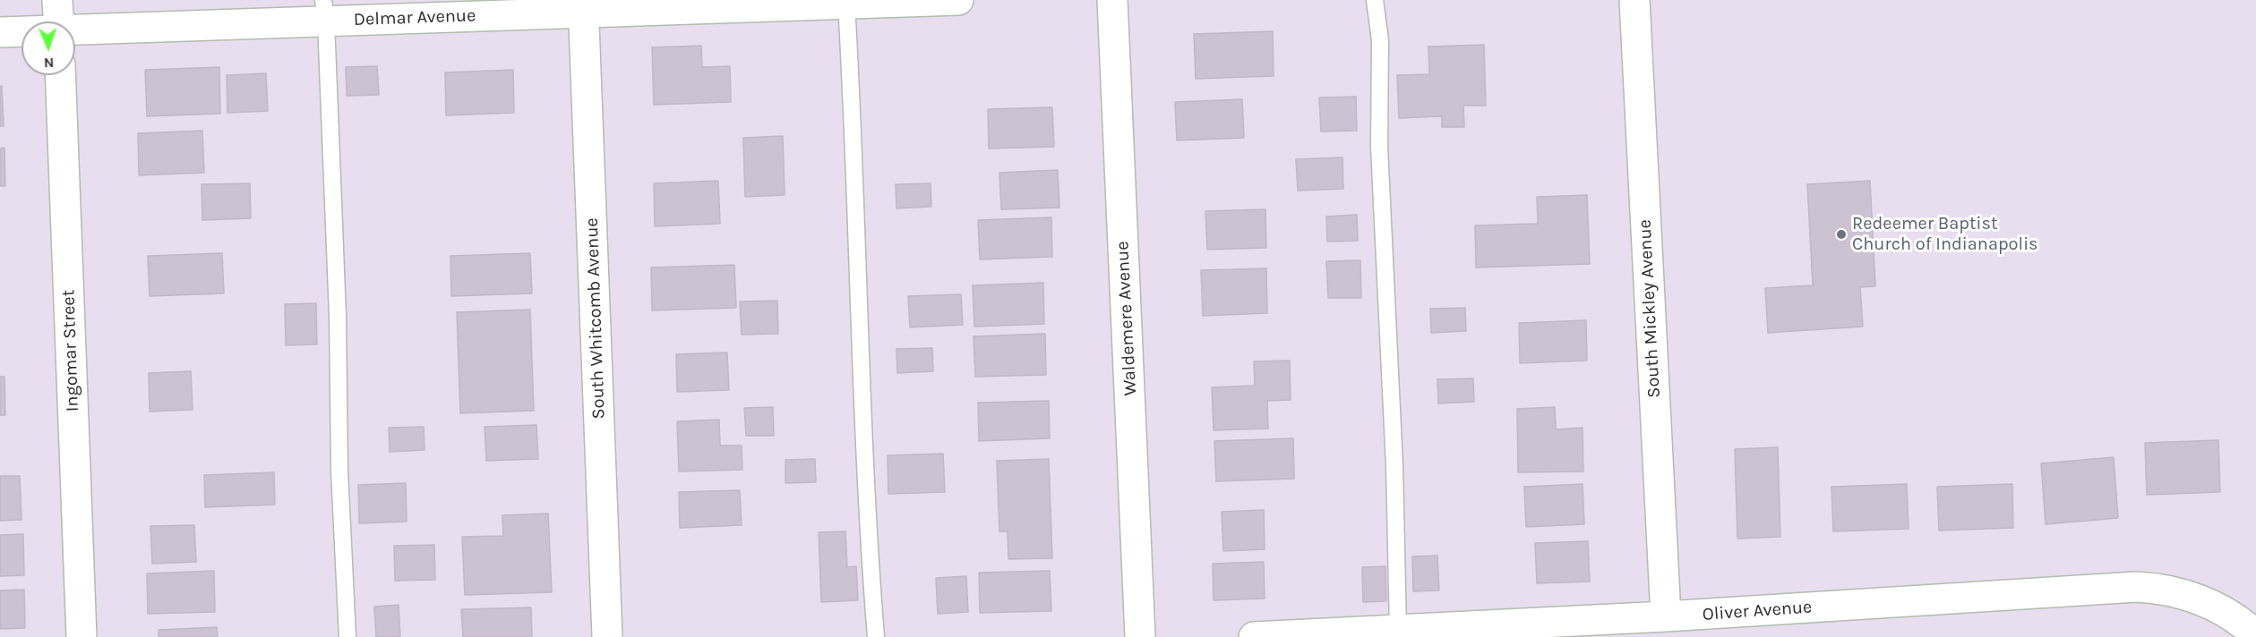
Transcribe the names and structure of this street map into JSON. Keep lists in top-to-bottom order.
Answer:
{
  "streets": {
    "street": [
      "Delmar Avenue",
      "South Mickley Avenue",
      "South Whitcomb Avenue",
      "Waldemere Avenue",
      "Ingomar Street",
      "Oliver Avenue"
    ]
  },
  "crossings": [
    ["Delmar Avenue", "South Whitcomb Avenue"],
    ["South Mickley Avenue", "Oliver Avenue"]
  ],
  "places": ["Redeemer Baptist Church of Indianapolis"],
  "north": "bottom"
}
